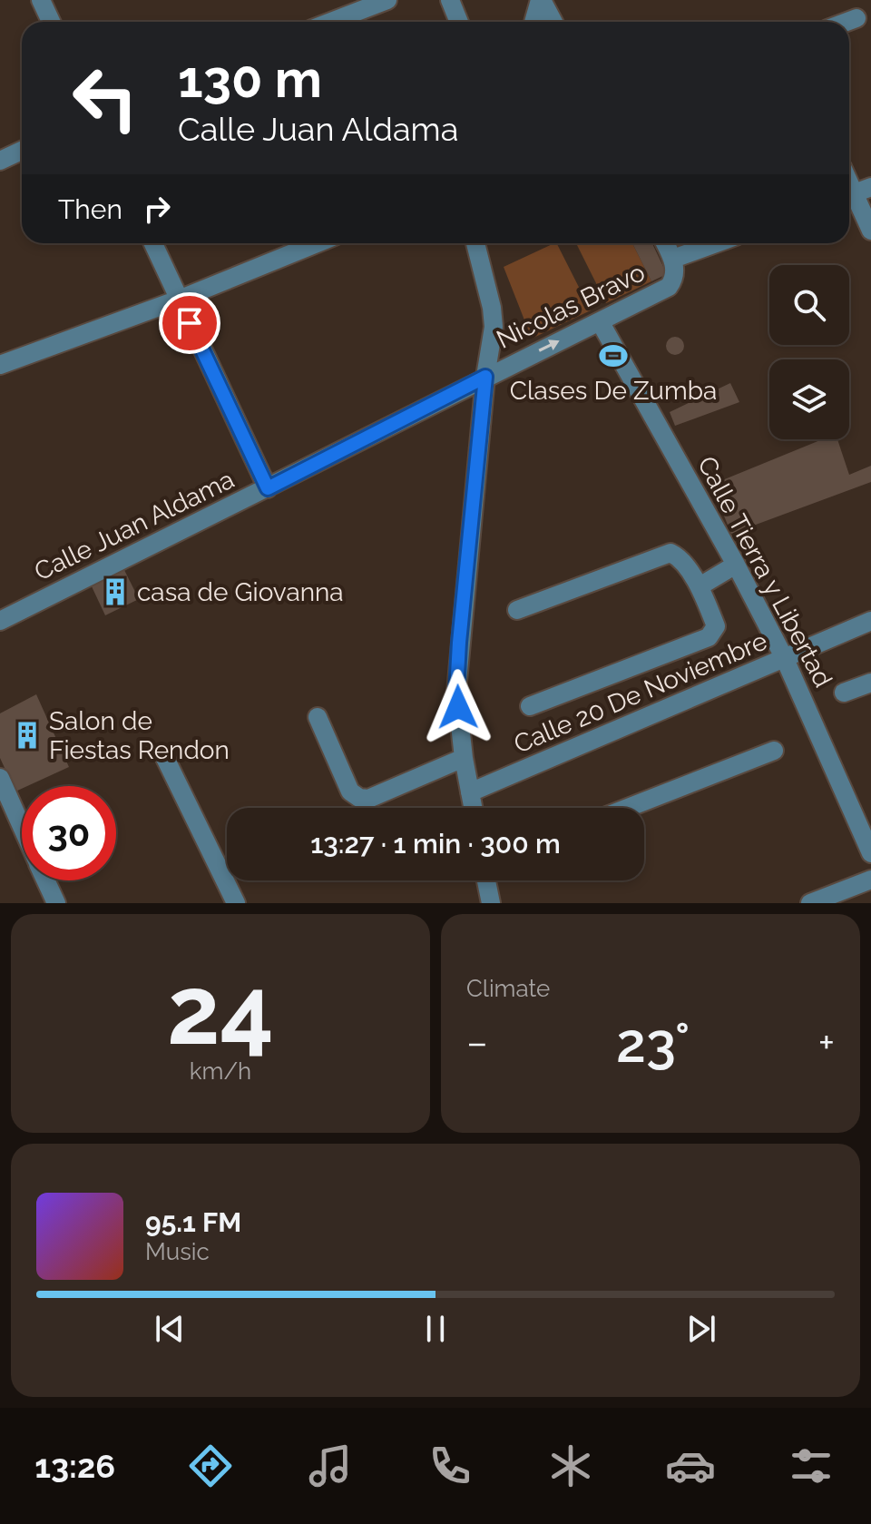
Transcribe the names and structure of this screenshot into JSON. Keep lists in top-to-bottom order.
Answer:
{
  "streets": {
    "street": [
      "Nicolas Bravo",
      "Calle Juan Aldama",
      "Calle Tierra y Libertad",
      "Calle 20 De Noviembre"
    ]
  },
  "crossings": [
    ["Nicolas Bravo", "Calle Juan Aldama"],
    ["Nicolas Bravo", "Calle Tierra y Libertad"],
    ["Calle Tierra y Libertad", "Calle 20 De Noviembre"]
  ],
  "one_way": ["Nicolas Bravo"],
  "places": {
    "sports": ["Clases De Zumba"],
    "building": ["casa de Giovanna", "Salon de Fiestas Rendon"]
  },
  "page": {
    "turn": ["130 m", "Calle Juan Aldama"],
    "then": "Then",
    "limit": "30",
    "trip": "13:27 · 1 min · 300 m",
    "tile": [
      ["24", "km/h"],
      "Climate"
    ],
    "heat": ["−", "23°", "+"],
    "song": ["95.1 FM", "Music"],
    "tabs": "13:26"
  }
}
